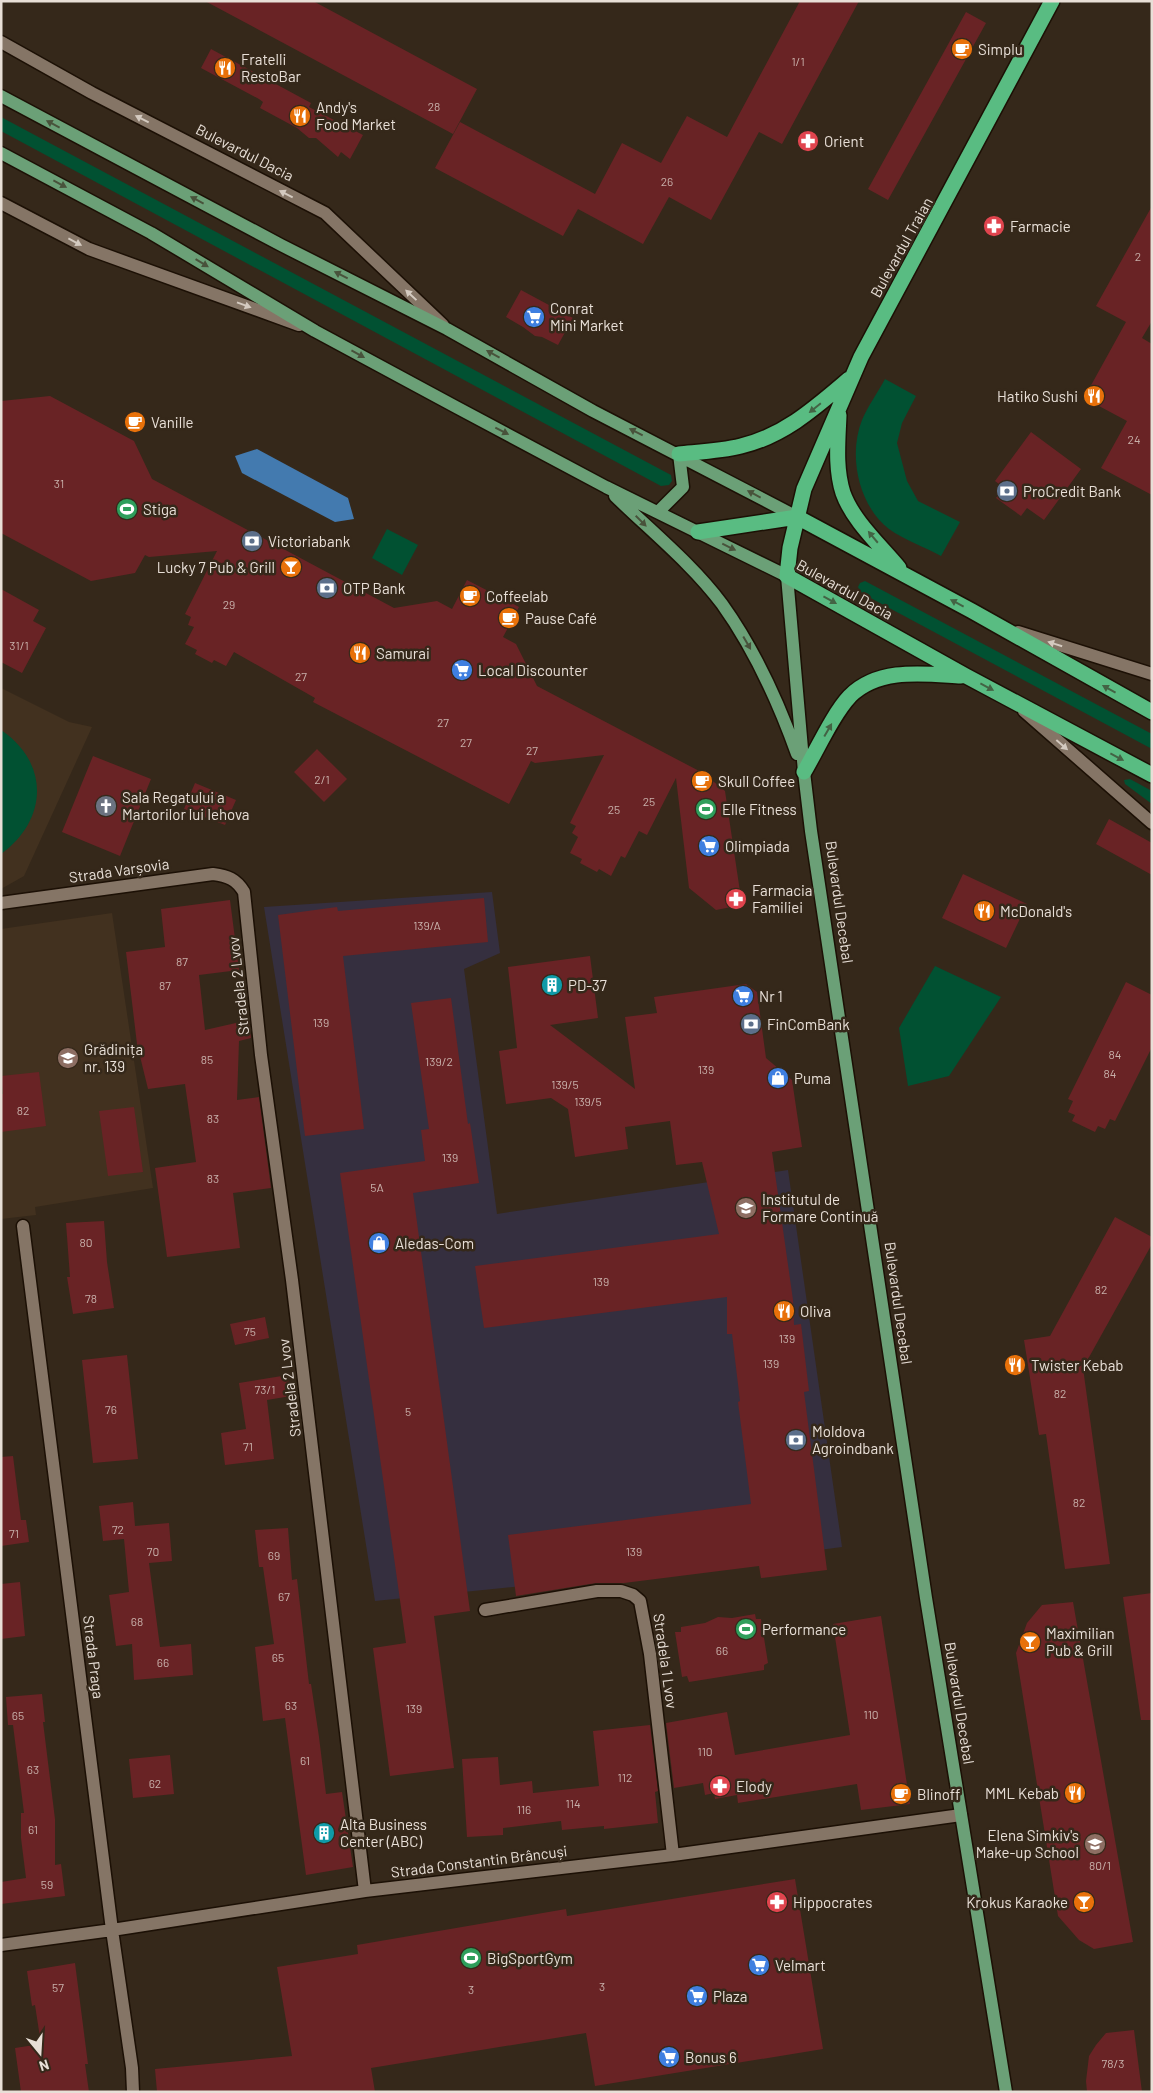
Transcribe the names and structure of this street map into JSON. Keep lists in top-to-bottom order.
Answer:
{
  "streets": {
    "highway": ["Bulevardul Dacia", "Bulevardul Traian", "Bulevardul Decebal"],
    "street": [
      "Strada Varșovia",
      "Stradela 2 Lvov",
      "Strada Praga",
      "Stradela 1 Lvov",
      "Strada Constantin Brâncuși"
    ]
  },
  "crossings": [
    ["Bulevardul Dacia", "Bulevardul Traian"],
    ["Bulevardul Dacia", "Bulevardul Decebal"],
    ["Bulevardul Traian", "Bulevardul Decebal"],
    ["Strada Varșovia", "Stradela 2 Lvov"],
    ["Bulevardul Decebal", "Strada Constantin Brâncuși"],
    ["Stradela 2 Lvov", "Strada Constantin Brâncuși"],
    ["Strada Praga", "Strada Constantin Brâncuși"],
    ["Stradela 1 Lvov", "Strada Constantin Brâncuși"]
  ],
  "places": {
    "cafe": [
      "Simplu",
      "Vanille",
      "Coffeelab",
      "Pause Café",
      "Skull Coffee",
      "Blinoff"
    ],
    "restaurant": [
      "Fratelli RestoBar",
      "Andy's Food Market",
      "Hatiko Sushi",
      "Samurai",
      "McDonald's",
      "Oliva",
      "Twister Kebab",
      "MML Kebab"
    ],
    "pharmacy": [
      "Orient",
      "Farmacie",
      "Farmacia Familiei",
      "Elody",
      "Hippocrates"
    ],
    "supermarket": [
      "Conrat Mini Market",
      "Local Discounter",
      "Olimpiada",
      "Nr 1",
      "Velmart",
      "Plaza",
      "Bonus 6"
    ],
    "bank": [
      "ProCredit Bank",
      "Victoriabank",
      "OTP Bank",
      "FinComBank",
      "Moldova Agroindbank"
    ],
    "sports": [
      "Stiga",
      "Elle Fitness",
      "Performance",
      "BigSportGym"
    ],
    "bar": ["Lucky 7 Pub & Grill", "Maximilian Pub & Grill", "Krokus Karaoke"],
    "church": ["Sala Regatului a Martorilor lui Iehova"],
    "building": ["PD-37", "Alta Business Center (ABC)"],
    "school or university": ["Grădinița nr. 139", "Institutul de Formare Continuă", "Elena Simkiv's Make-up School"],
    "shop": ["Puma", "Aledas-Com"]
  },
  "house_numbers": [
    "1/1",
    "28",
    "26",
    "2",
    "24",
    "31",
    "29",
    "31/1",
    "27",
    "27",
    "27",
    "27",
    "2/1",
    "25",
    "25",
    "139/A",
    "87",
    "87",
    "139",
    "84",
    "85",
    "139/2",
    "139",
    "84",
    "139/5",
    "139/5",
    "82",
    "83",
    "139",
    "83",
    "5A",
    "80",
    "139",
    "82",
    "78",
    "75",
    "139",
    "139",
    "73/1",
    "82",
    "76",
    "5",
    "71",
    "82",
    "72",
    "71",
    "70",
    "139",
    "69",
    "67",
    "68",
    "66",
    "65",
    "66",
    "63",
    "139",
    "110",
    "65",
    "110",
    "61",
    "63",
    "112",
    "62",
    "114",
    "116",
    "61",
    "80/1",
    "59",
    "3",
    "57",
    "3",
    "78/3"
  ],
  "north": "bottom"
}
